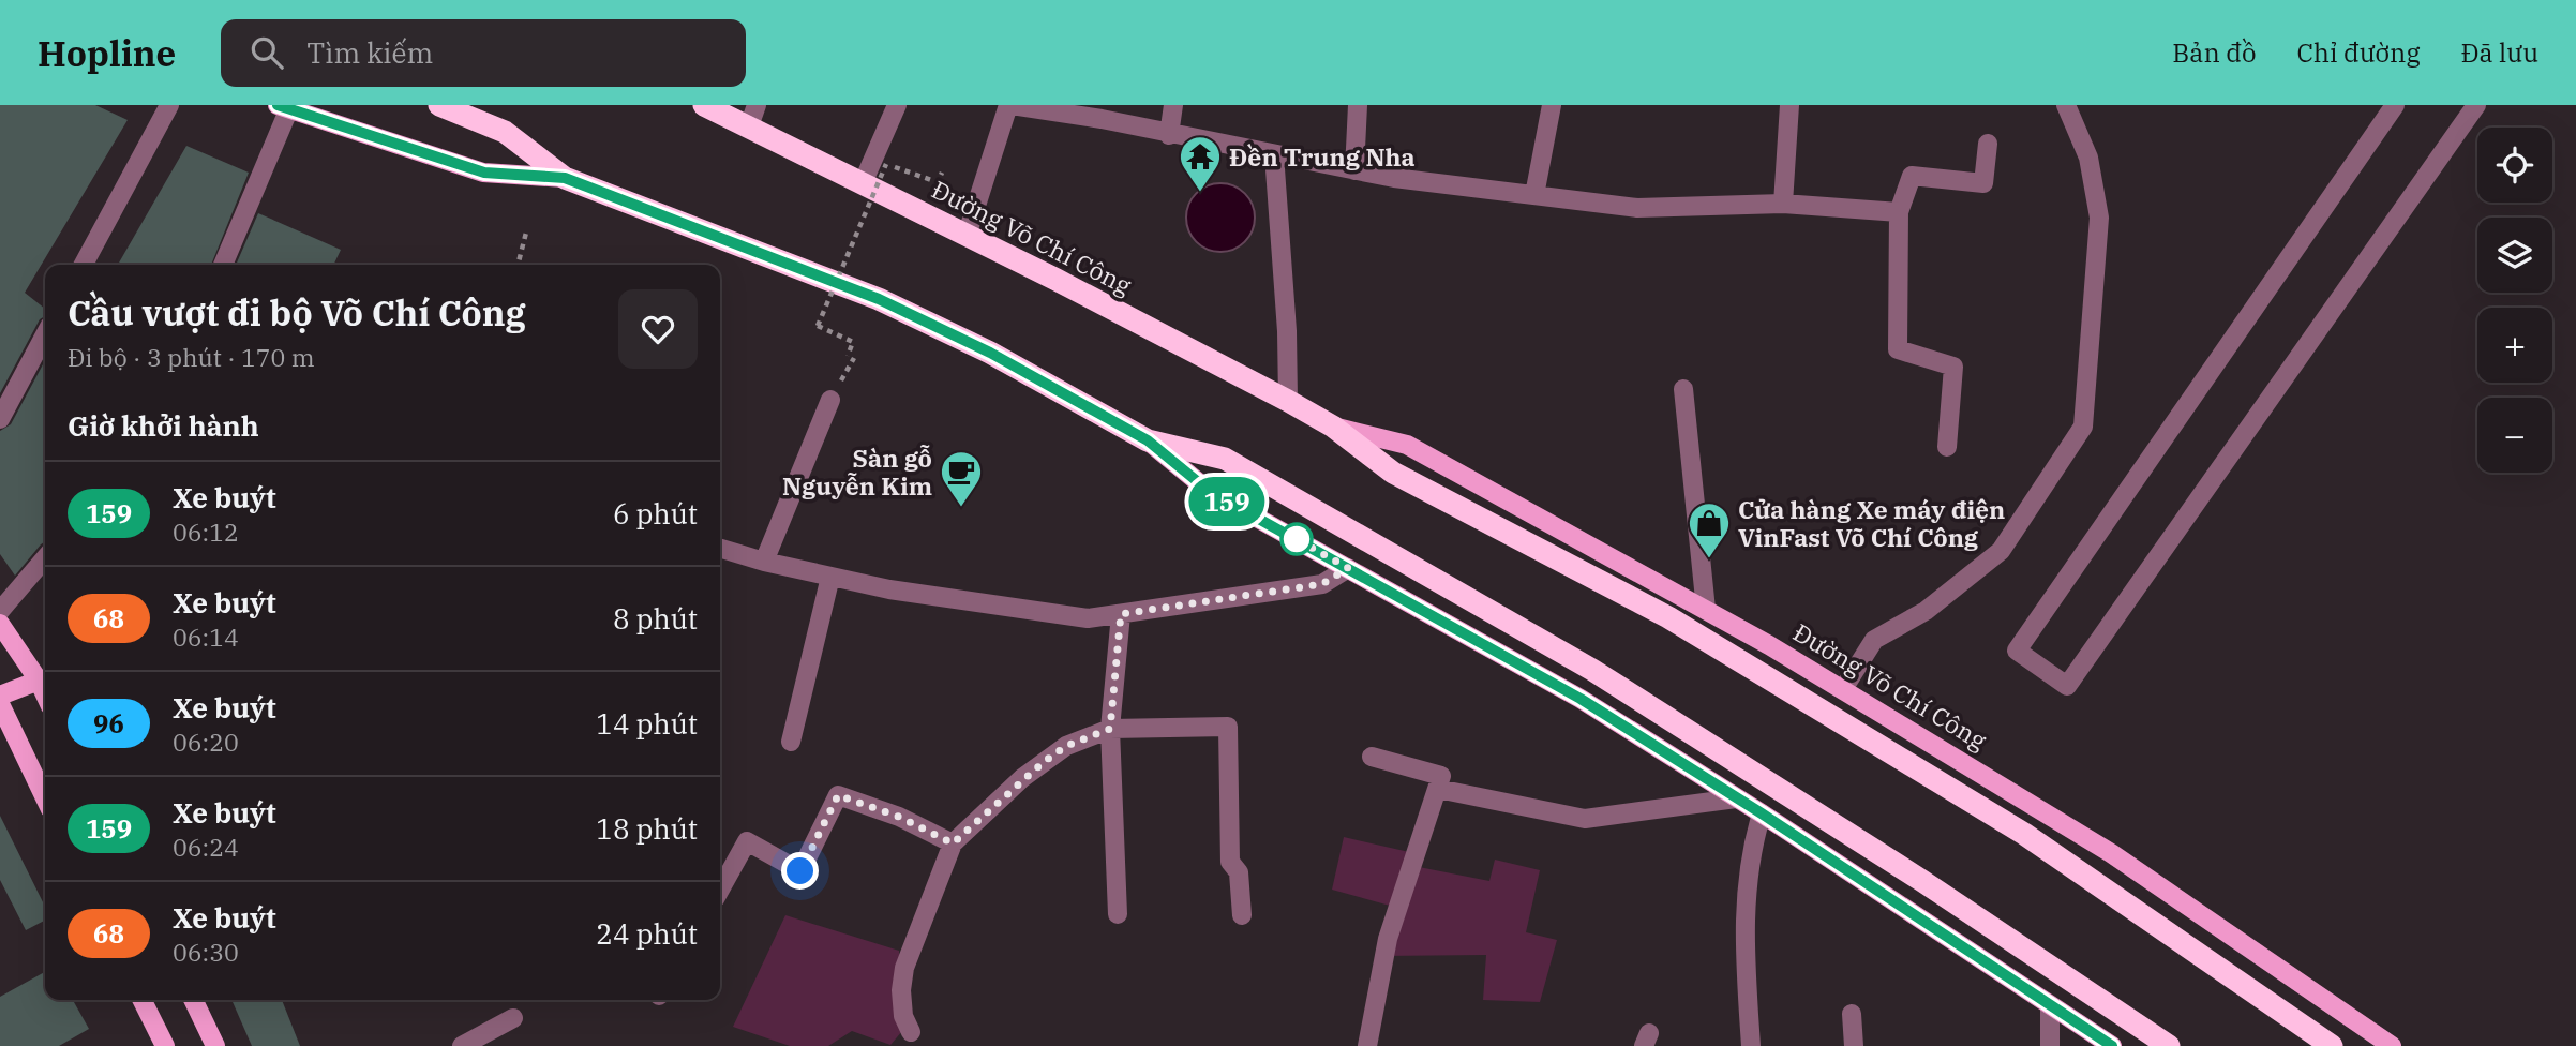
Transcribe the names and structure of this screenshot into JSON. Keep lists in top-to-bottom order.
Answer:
{
  "streets": {
    "highway": ["Đường Võ Chí Công"]
  },
  "places": {
    "temple": ["Đền Trung Nha"],
    "cafe": ["Sàn gỗ Nguyễn Kim"],
    "shop": ["Cửa hàng Xe máy điện VinFast Võ Chí Công"]
  },
  "lines": ["bus line 159"],
  "page": {
    "header": "Hopline",
    "search": "Tìm kiếm",
    "nav": ["Bản đồ", "Chỉ đường", "Đã lưu"],
    "on_map": "159",
    "map_buttons": ["+", "−"],
    "heading": [
      ["Cầu vượt đi bộ Võ Chí Công", "Đi bộ · 3 phút · 170 m"],
      "Giờ khởi hành"
    ],
    "list": [
      {
        "mark": "159",
        "name": "Xe buýt",
        "note": "06:12",
        "value": "6 phút"
      },
      {
        "mark": "68",
        "name": "Xe buýt",
        "note": "06:14",
        "value": "8 phút"
      },
      {
        "mark": "96",
        "name": "Xe buýt",
        "note": "06:20",
        "value": "14 phút"
      },
      {
        "mark": "159",
        "name": "Xe buýt",
        "note": "06:24",
        "value": "18 phút"
      },
      {
        "mark": "68",
        "name": "Xe buýt",
        "note": "06:30",
        "value": "24 phút"
      }
    ]
  }
}
